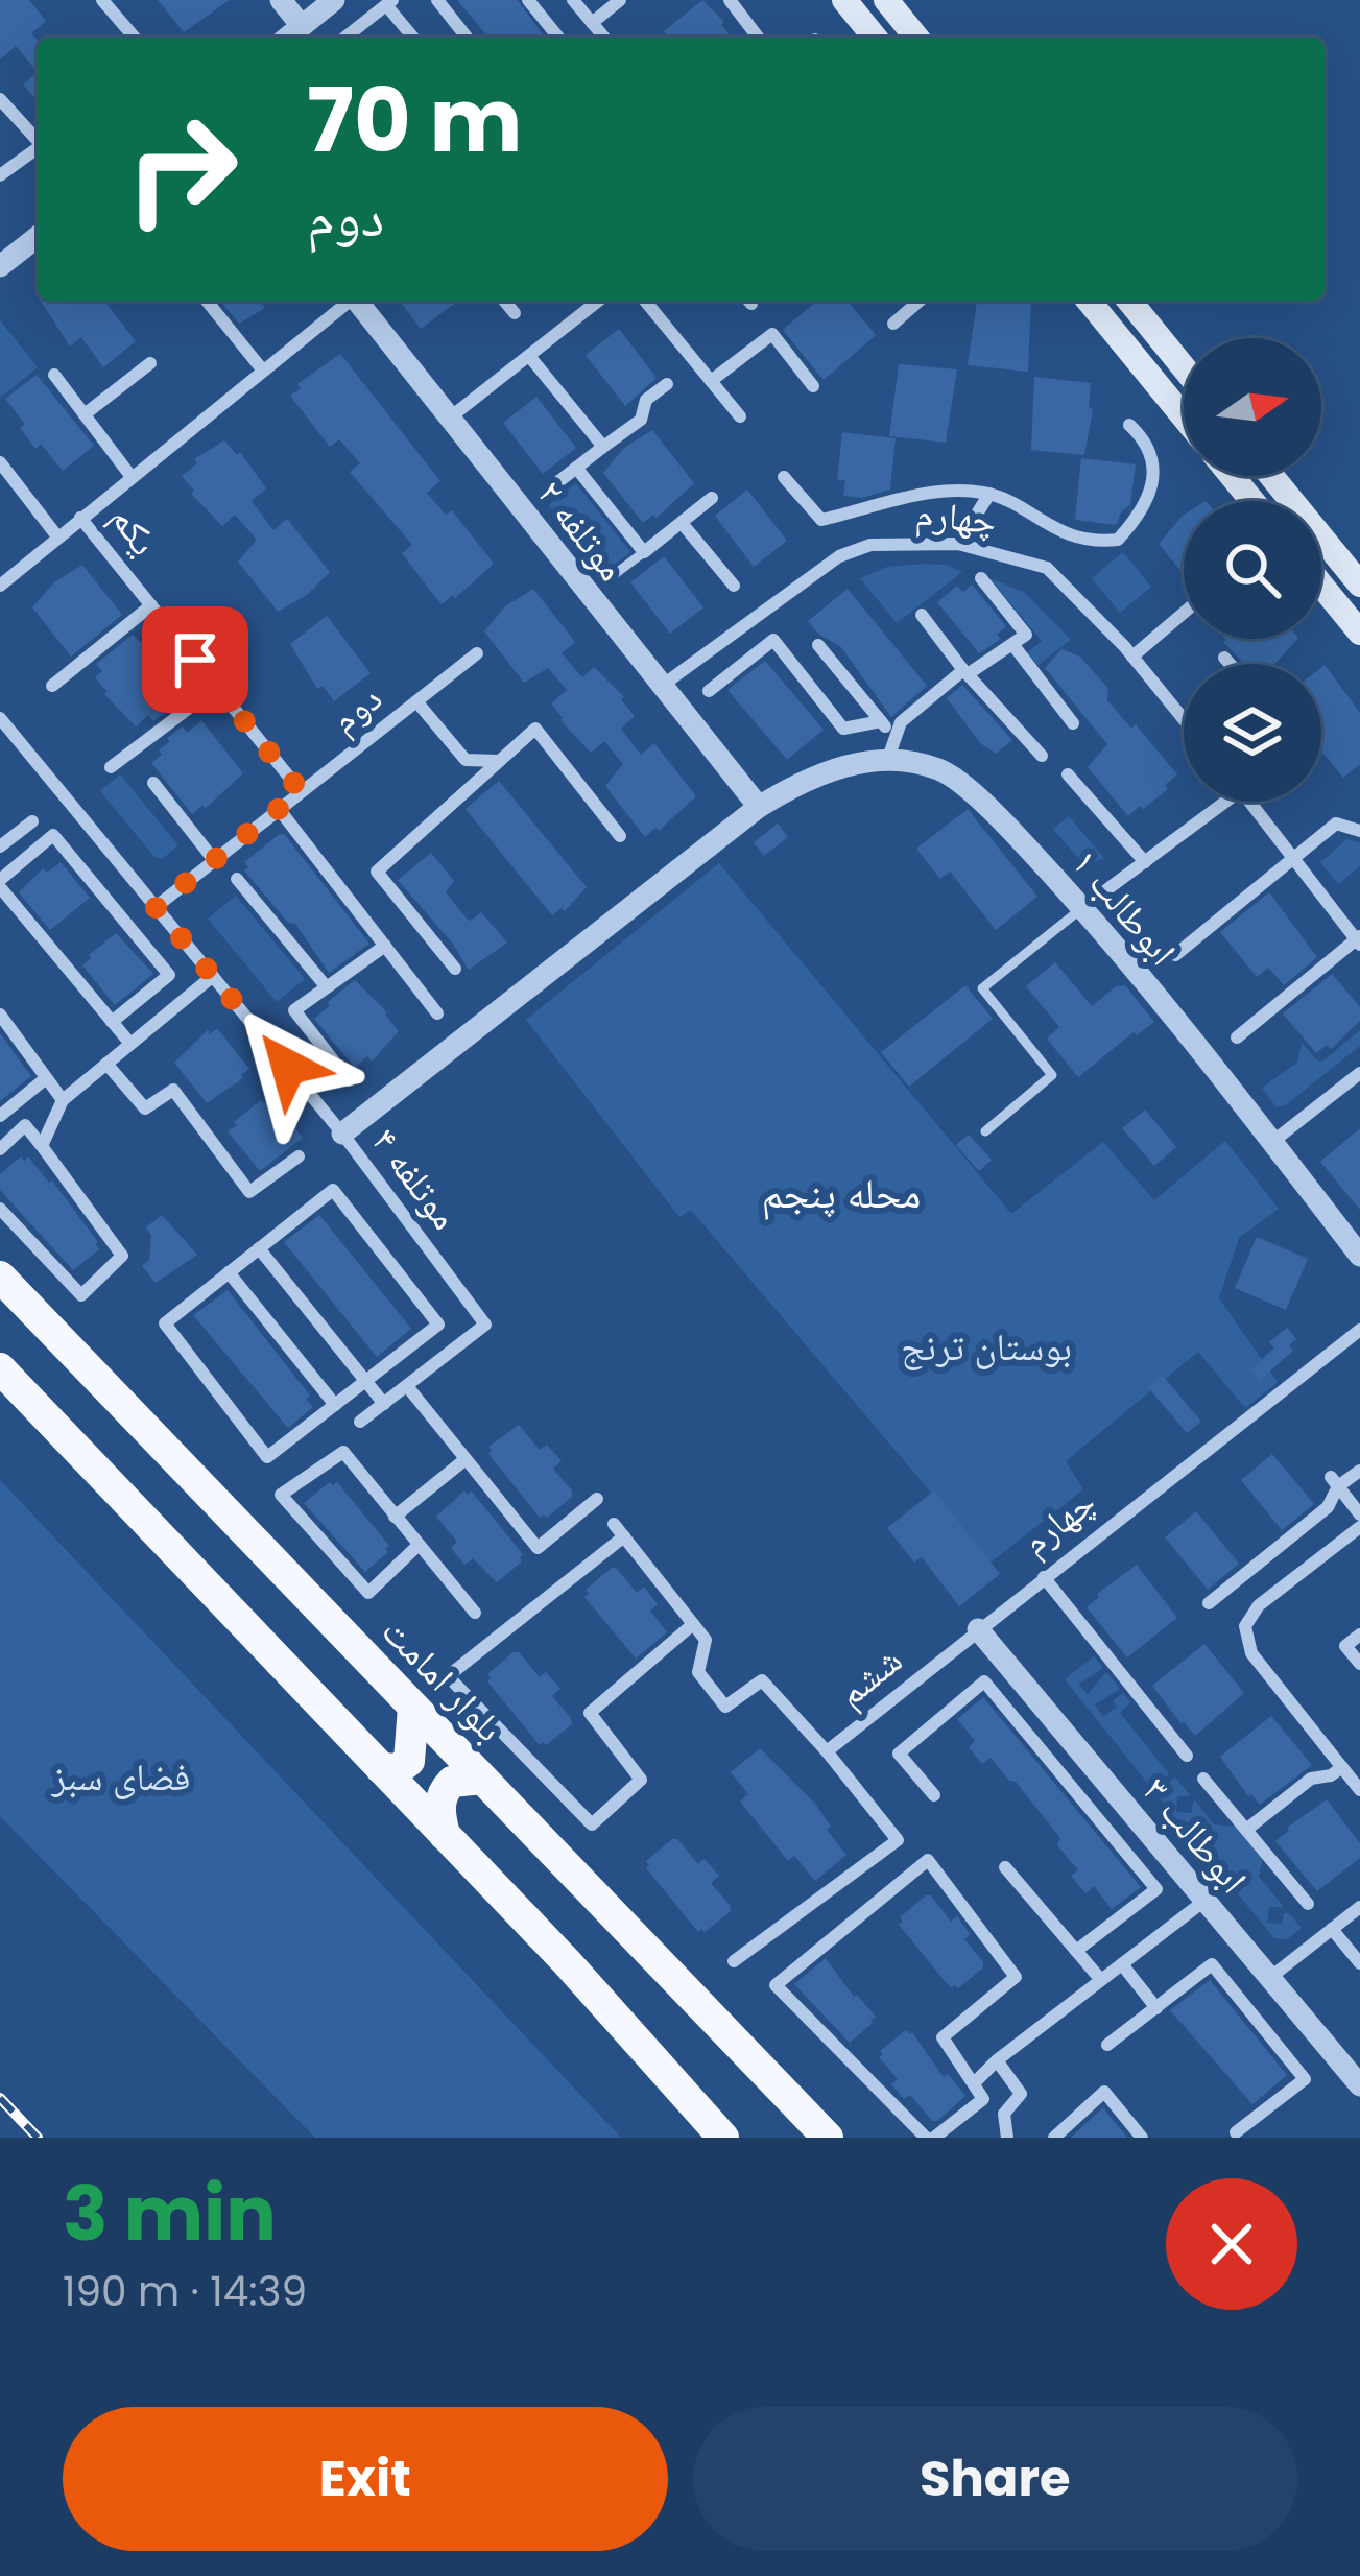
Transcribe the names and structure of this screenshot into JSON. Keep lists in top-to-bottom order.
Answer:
{
  "streets": {
    "main road": ["بلوار امامت"],
    "street": [
      "چهارم",
      "یکم",
      "موتلفه ۲",
      "دوم",
      "ابوطالب ۱",
      "موتلفه ۴",
      "ششم",
      "ابوطالب ۳"
    ]
  },
  "crossings": [
    ["چهارم", "موتلفه ۲"],
    ["چهارم", "ششم"],
    ["چهارم", "ابوطالب ۳"],
    ["یکم", "دوم"],
    ["موتلفه ۲", "ابوطالب ۱"],
    ["دوم", "موتلفه ۴"],
    ["ششم", "ابوطالب ۳"]
  ],
  "districts": ["محله پنجم"],
  "parks": ["بوستان ترنج", "فضای سبز"],
  "north": "right",
  "page": {
    "turn": ["70 m", "دوم"],
    "heading": ["3 min", "190 m · 14:39"],
    "buttons": ["Exit", "Share"]
  }
}
